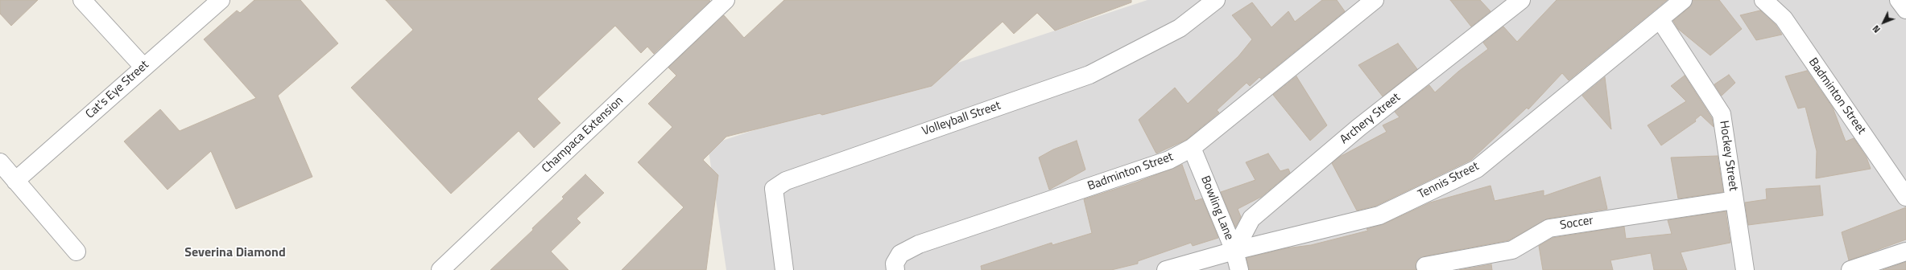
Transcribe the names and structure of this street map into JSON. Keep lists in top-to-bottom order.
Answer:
{
  "streets": {
    "street": [
      "Cat's Eye Street",
      "Badminton Street",
      "Volleyball Street",
      "Archery Street",
      "Champaca Extension",
      "Hockey Street",
      "Tennis Street",
      "Bowling Lane",
      "Soccer"
    ]
  },
  "crossings": [
    ["Badminton Street", "Bowling Lane"],
    ["Archery Street", "Tennis Street"],
    ["Archery Street", "Bowling Lane"],
    ["Hockey Street", "Tennis Street"],
    ["Hockey Street", "Soccer"],
    ["Tennis Street", "Bowling Lane"]
  ],
  "districts": ["Severina Diamond"],
  "north": "bottom left"
}
